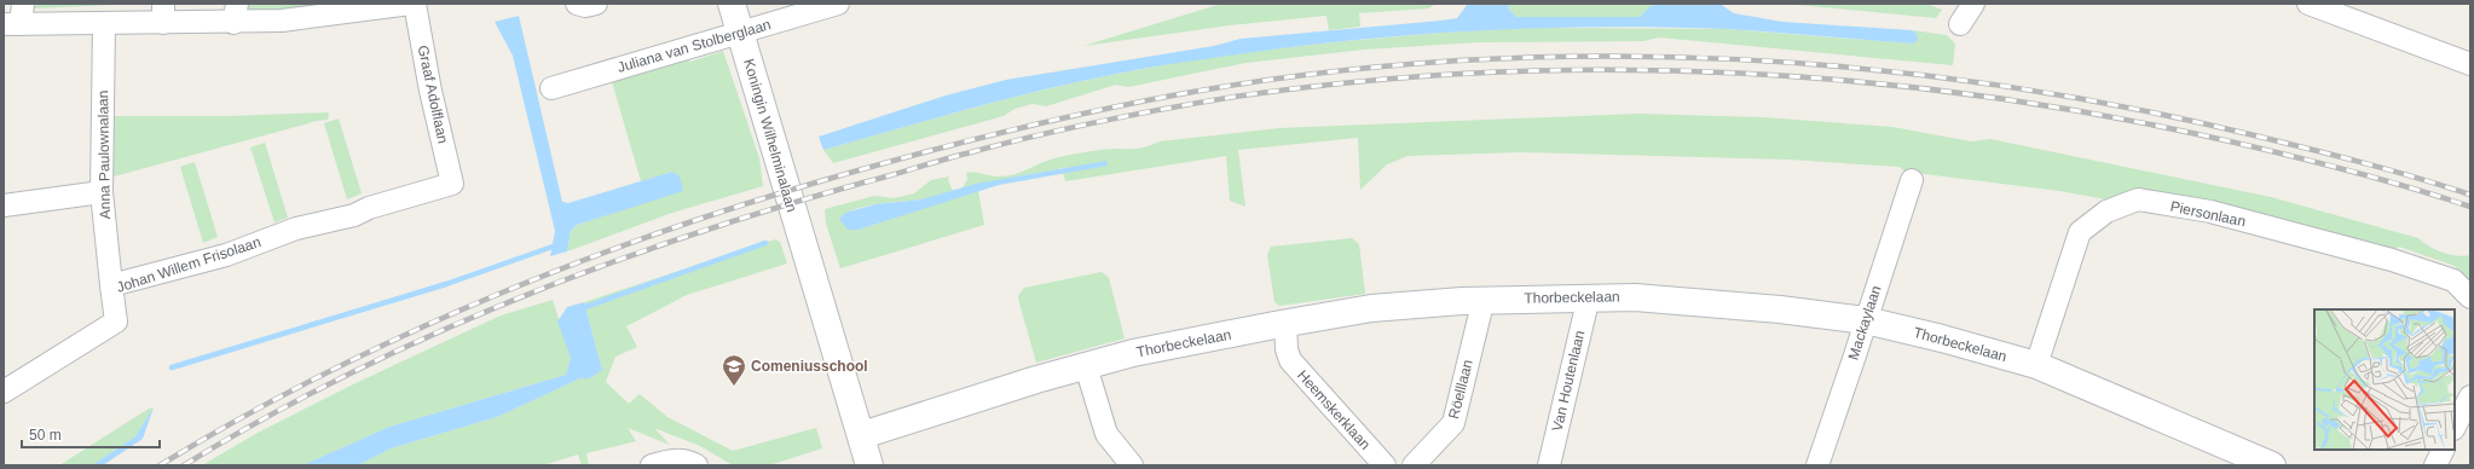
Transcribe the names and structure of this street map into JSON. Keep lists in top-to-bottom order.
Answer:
{
  "streets": {
    "street": [
      "Juliana van Stolberglaan",
      "Graaf Adolflaan",
      "Koningin Wilhelminalaan",
      "Anna Paulownalaan",
      "Piersonlaan",
      "Johan Willem Frisolaan",
      "Thorbeckelaan",
      "Mackaylaan",
      "Van Houtenlaan",
      "Röelllaan",
      "Heemskerklaan"
    ]
  },
  "crossings": [
    ["Juliana van Stolberglaan", "Koningin Wilhelminalaan"],
    ["Graaf Adolflaan", "Johan Willem Frisolaan"],
    ["Koningin Wilhelminalaan", "Thorbeckelaan"],
    ["Anna Paulownalaan", "Johan Willem Frisolaan"],
    ["Piersonlaan", "Thorbeckelaan"],
    ["Thorbeckelaan", "Mackaylaan"],
    ["Thorbeckelaan", "Van Houtenlaan"],
    ["Thorbeckelaan", "Röelllaan"],
    ["Thorbeckelaan", "Heemskerklaan"]
  ],
  "places": {
    "school or university": ["Comeniusschool"]
  },
  "scale_bar": "50 m"
}
